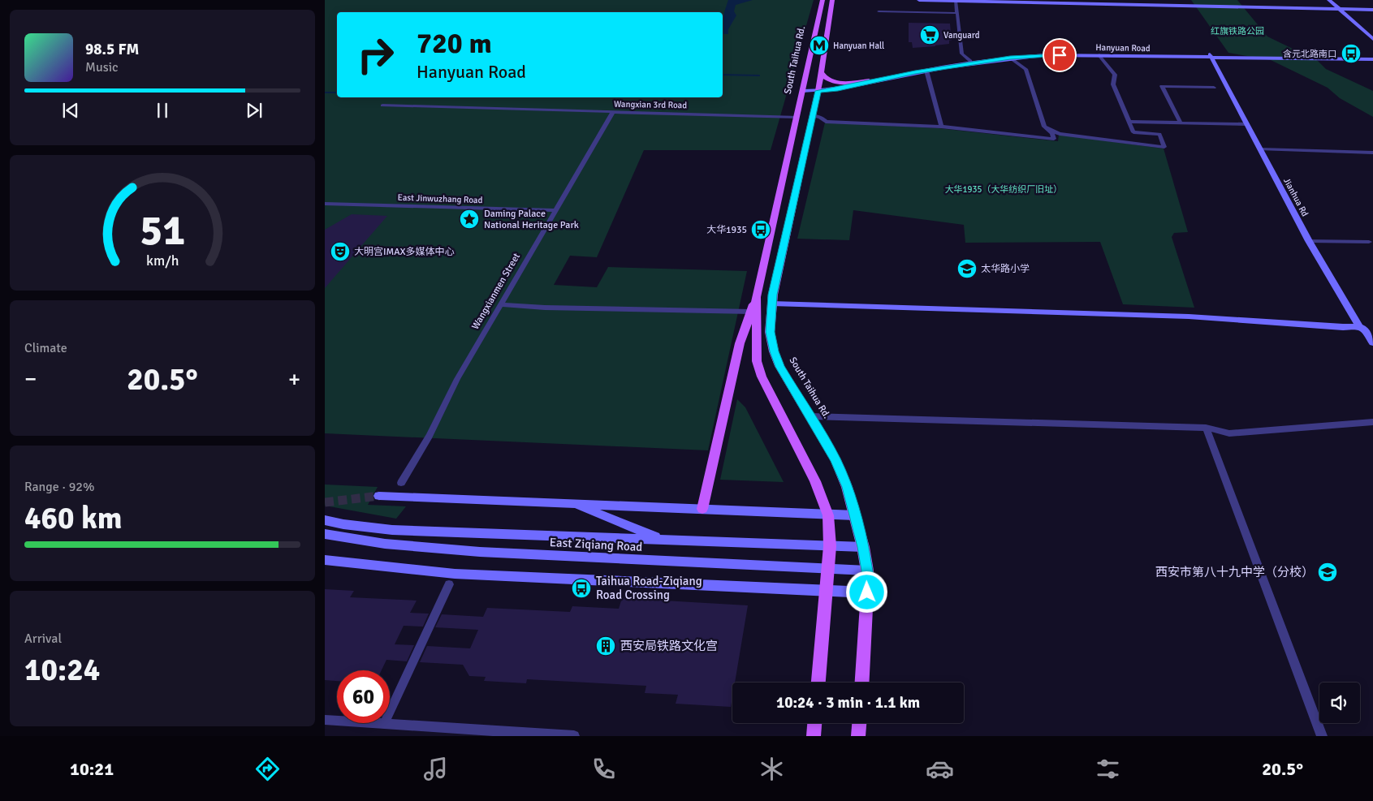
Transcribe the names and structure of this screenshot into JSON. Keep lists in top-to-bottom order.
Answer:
{
  "streets": {
    "main road": ["South Taihua Rd."],
    "street": [
      "Hanyuan Road",
      "Wangxian 3rd Road",
      "Jianhua Rd",
      "East Jinwuzhang Road",
      "Wangxianmen Street",
      "East Ziqiang Road"
    ]
  },
  "crossings": [
    ["Hanyuan Road", "South Taihua Rd."],
    ["Hanyuan Road", "Jianhua Rd"],
    ["South Taihua Rd.", "Wangxian 3rd Road"],
    ["South Taihua Rd.", "East Ziqiang Road"],
    ["Wangxian 3rd Road", "Wangxianmen Street"],
    ["East Jinwuzhang Road", "Wangxianmen Street"]
  ],
  "parks": ["红旗铁路公园", "大华1935（大华纺织厂旧址）"],
  "places": {
    "supermarket": ["Vanguard"],
    "metro station": ["Hanyuan Hall"],
    "bus stop": ["含元北路南口", "大华1935", "Taihua Road-Ziqiang Road Crossing"],
    "place": ["Daming Palace National Heritage Park"],
    "theatre": ["大明宫IMAX多媒体中心"],
    "school or university": ["太华路小学", "西安市第八十九中学（分校）"],
    "building": ["西安局铁路文化宫"]
  },
  "page": {
    "turn": ["720 m", "Hanyuan Road"],
    "song": ["98.5 FM", "Music"],
    "tile": [
      "Climate",
      ["Range · 92%", "460 km"],
      ["Arrival", "10:24"]
    ],
    "heat": ["−", "20.5°", "+"],
    "limit": "60",
    "trip": "10:24 · 3 min · 1.1 km",
    "tabs": ["10:21", "20.5°"],
    "gauge": ["51", "km/h"]
  }
}
